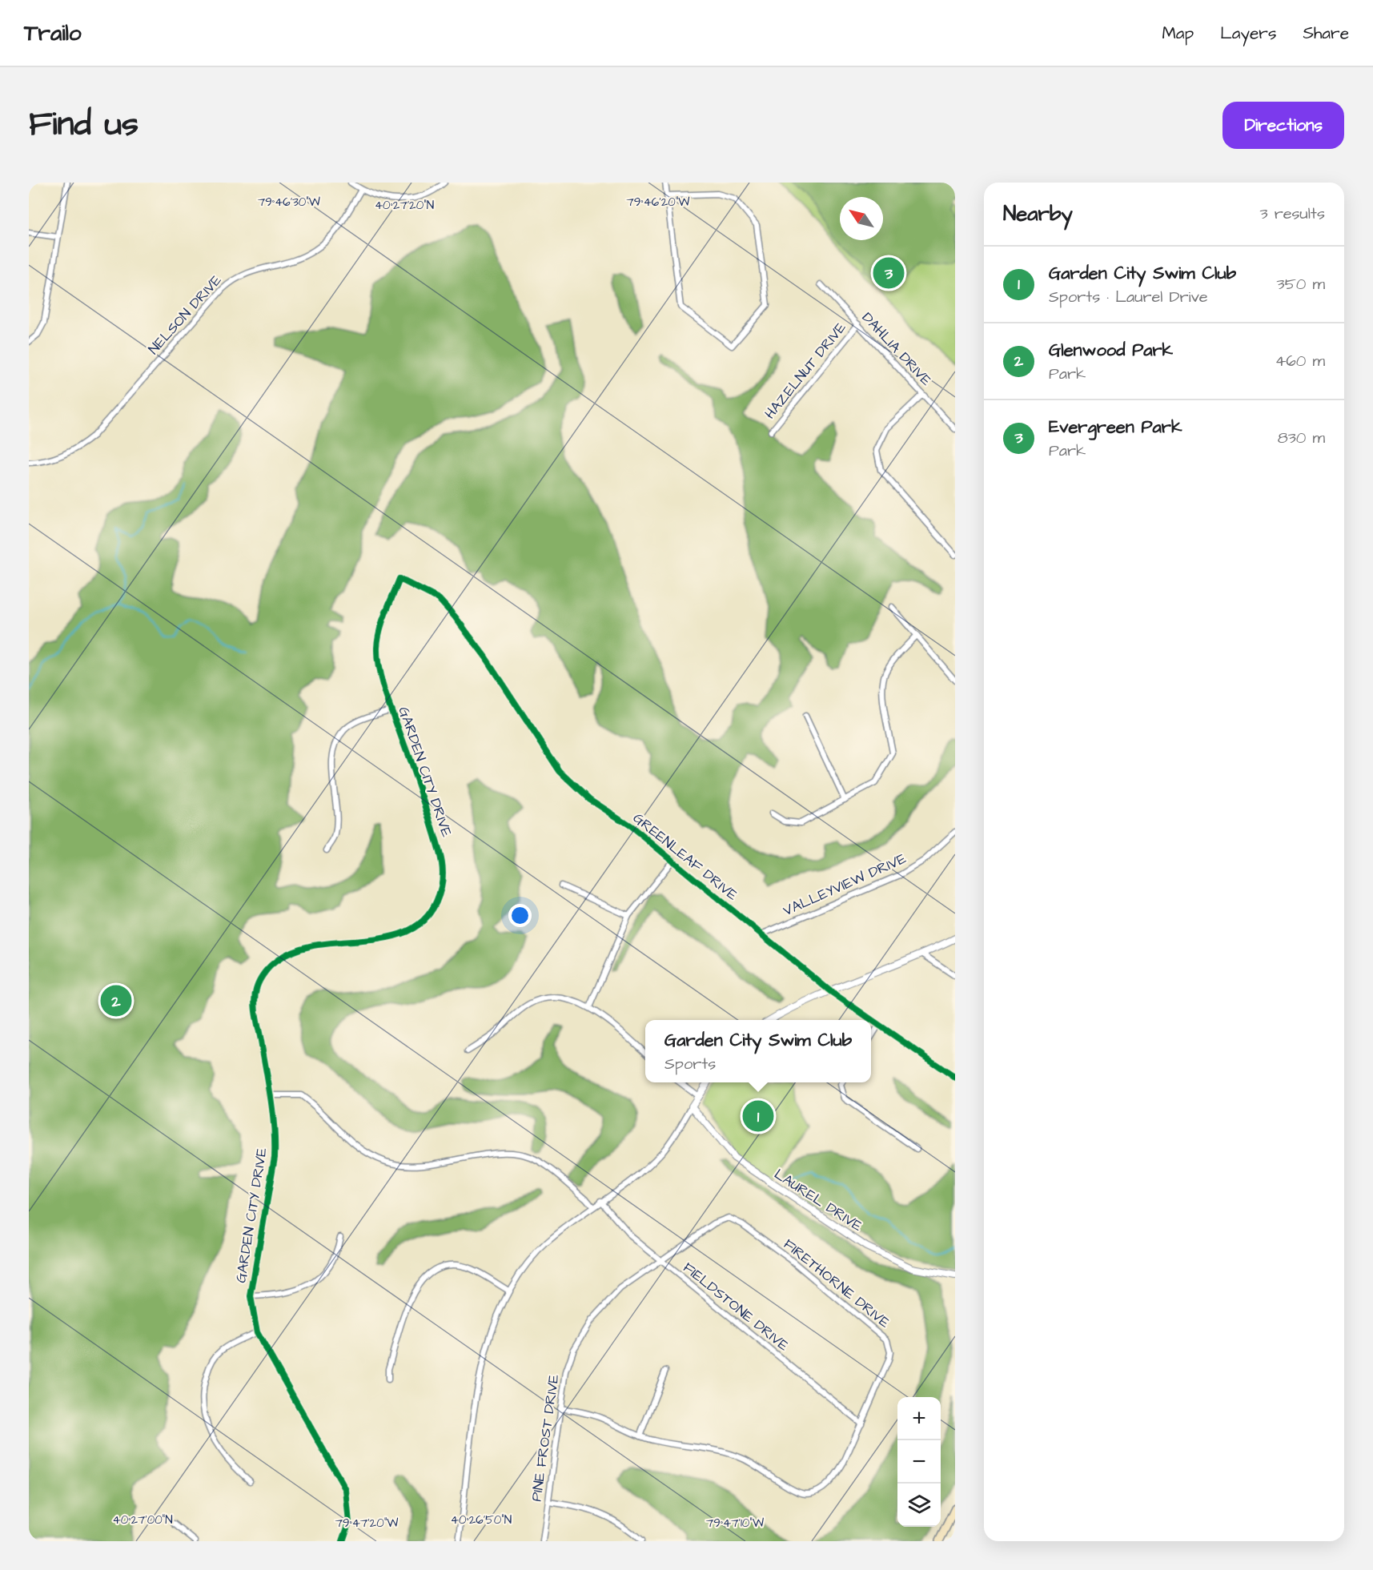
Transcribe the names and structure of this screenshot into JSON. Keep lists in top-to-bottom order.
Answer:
{
  "streets": {
    "street": [
      "NELSON DRIVE",
      "DAHLIA DRIVE",
      "HAZELNUT DRIVE",
      "GARDEN CITY DRIVE",
      "GREENLEAF DRIVE",
      "VALLEYVIEW DRIVE",
      "LAUREL DRIVE",
      "FIRETHORNE DRIVE",
      "FIELDSTONE DRIVE",
      "PINE FROST DRIVE"
    ]
  },
  "crossings": [
    ["DAHLIA DRIVE", "HAZELNUT DRIVE"],
    ["GARDEN CITY DRIVE", "GREENLEAF DRIVE"],
    ["GREENLEAF DRIVE", "VALLEYVIEW DRIVE"],
    ["FIRETHORNE DRIVE", "FIELDSTONE DRIVE"],
    ["FIRETHORNE DRIVE", "PINE FROST DRIVE"],
    ["FIELDSTONE DRIVE", "PINE FROST DRIVE"]
  ],
  "north": "top left",
  "page": {
    "header": "Trailo",
    "nav": ["Map", "Layers", "Share"],
    "title": "Find us",
    "buttons": "Directions",
    "heading": ["Nearby", "3 results"],
    "list": [
      {
        "mark": "1",
        "name": "Garden City Swim Club",
        "note": "Sports · Laurel Drive",
        "value": "350 m"
      },
      {
        "mark": "2",
        "name": "Glenwood Park",
        "note": "Park",
        "value": "460 m"
      },
      {
        "mark": "3",
        "name": "Evergreen Park",
        "note": "Park",
        "value": "830 m"
      }
    ],
    "pins": ["3", "2", "1"],
    "popup": ["Garden City Swim Club", "Sports"],
    "map_buttons": ["+", "−"]
  },
  "coordinates": [
    "79°46'30\"W",
    "79°46'20\"W",
    "40°27'20\"N",
    "40°27'00\"N",
    "40°26'50\"N",
    "79°47'20\"W",
    "79°47'10\"W"
  ]
}
